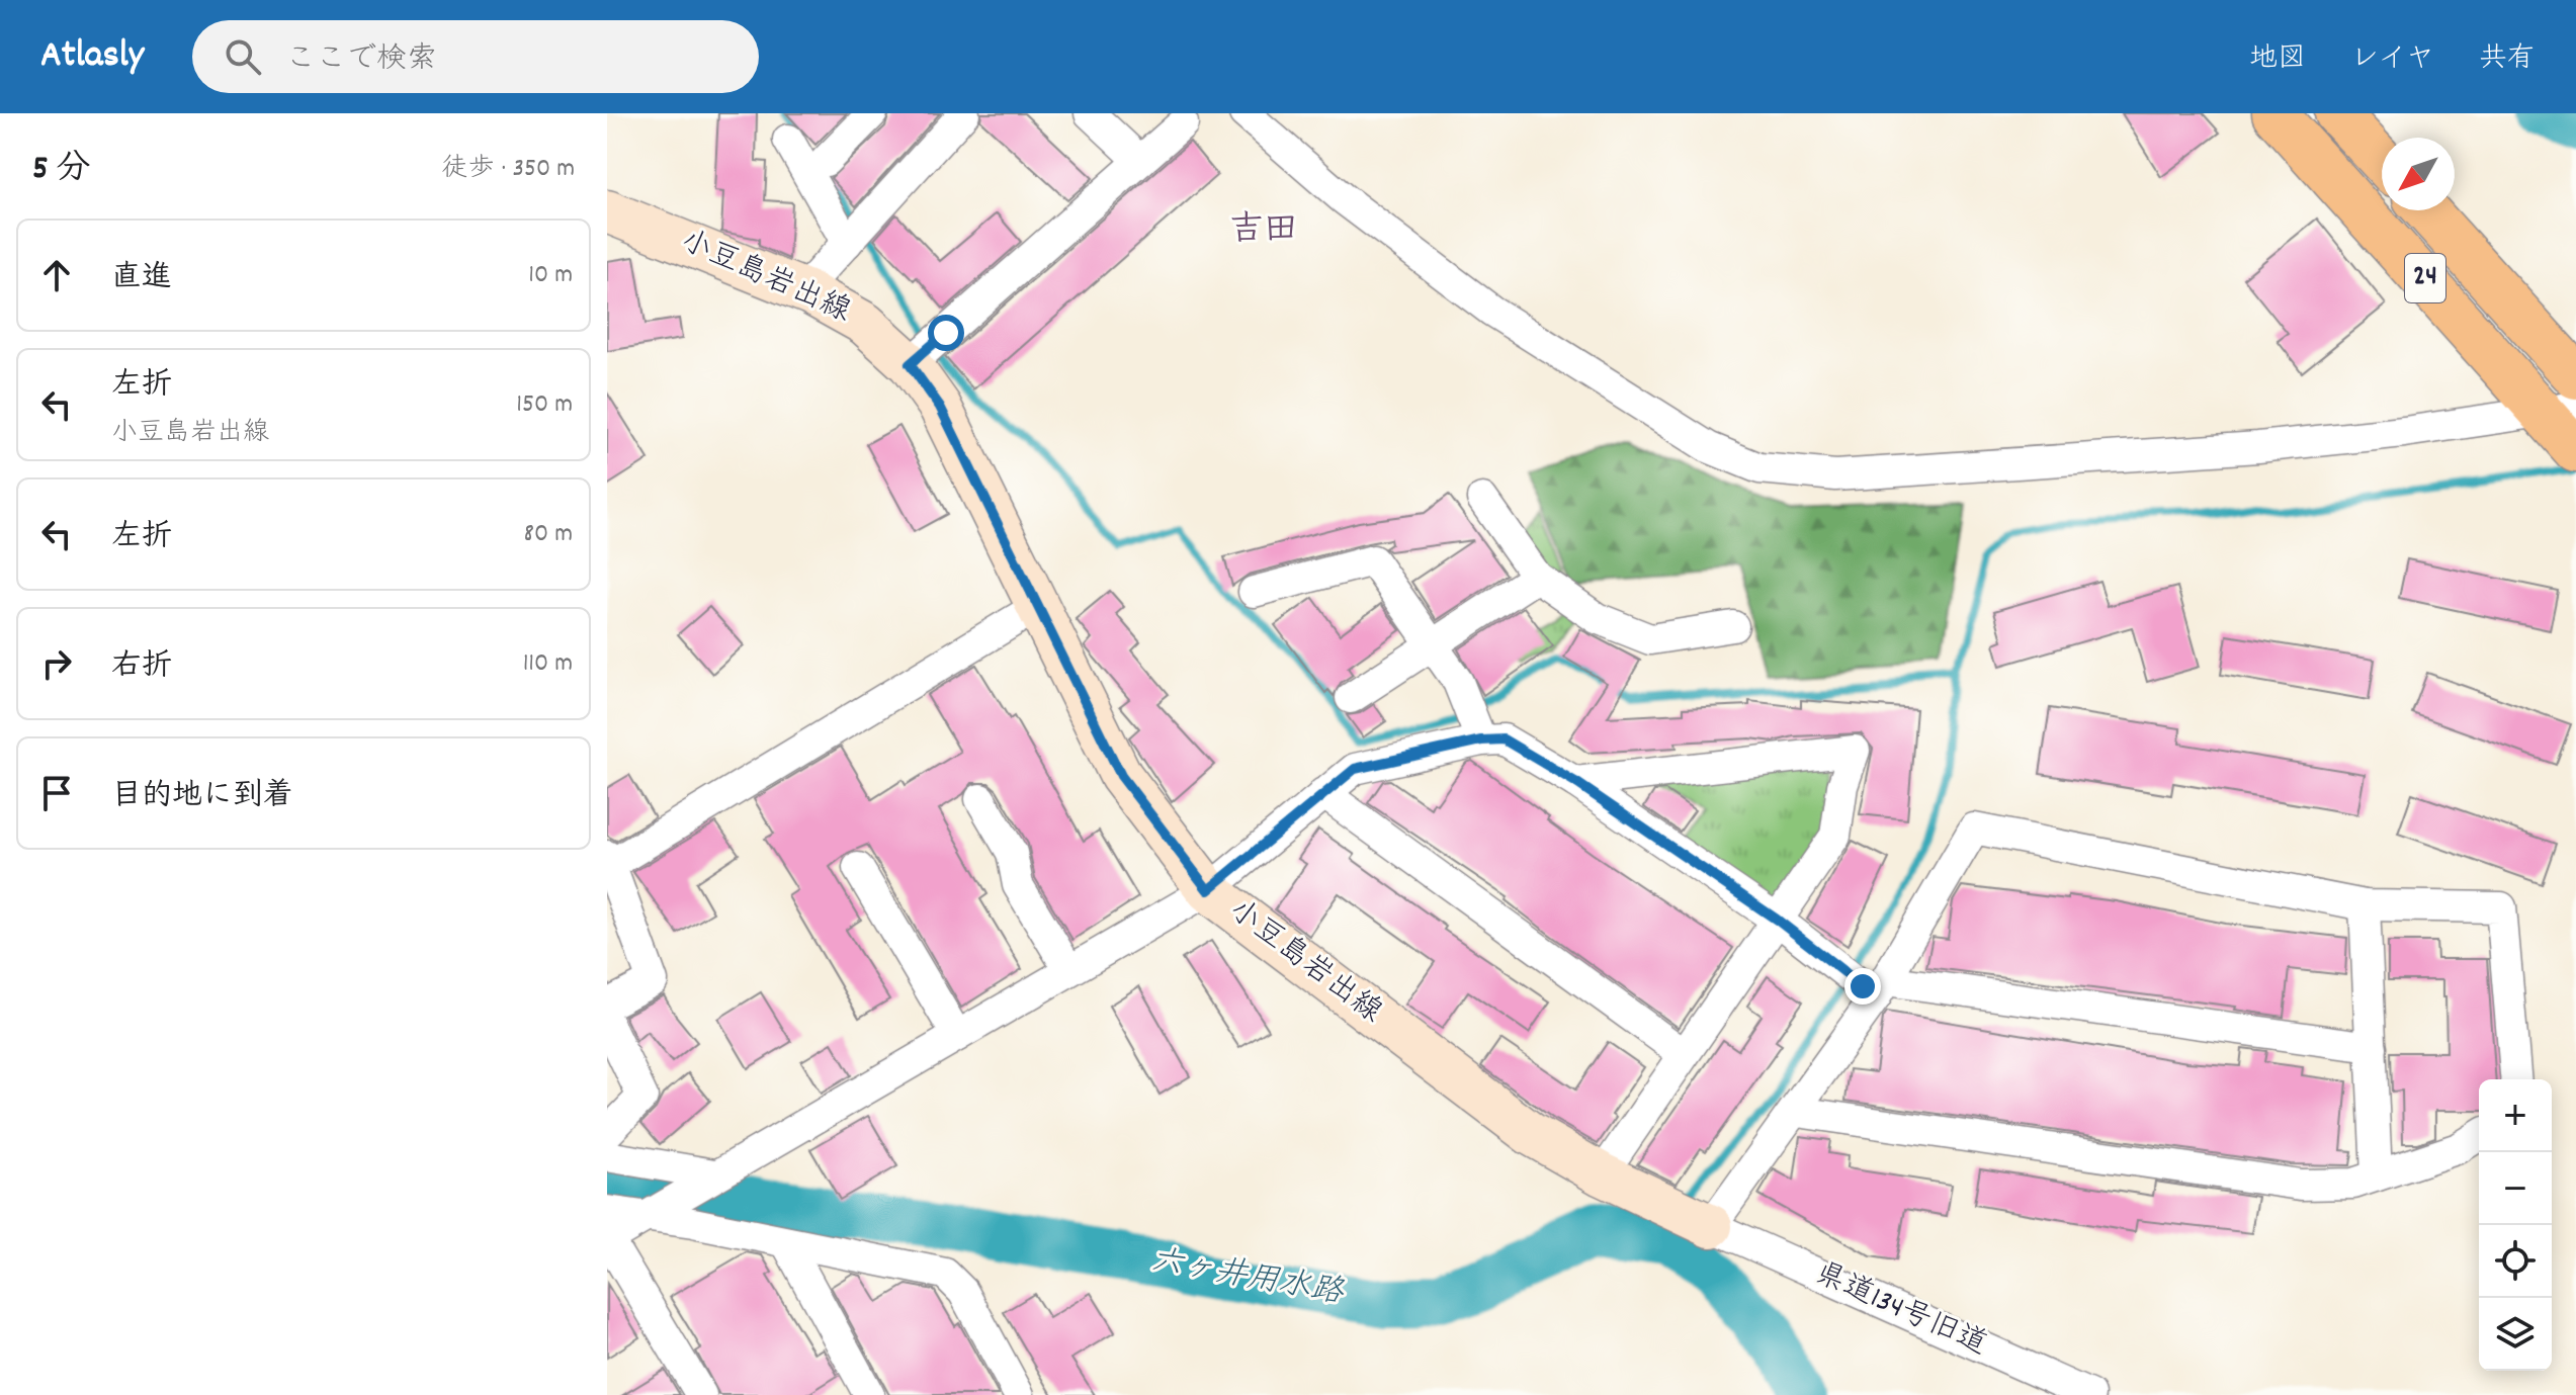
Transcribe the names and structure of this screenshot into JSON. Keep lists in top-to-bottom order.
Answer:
{
  "streets": {
    "highway": ["24"],
    "main road": ["小豆島岩出線"],
    "street": ["県道134号旧道"]
  },
  "crossings": [
    ["小豆島岩出線", "県道134号旧道"]
  ],
  "districts": ["吉田"],
  "water": ["六ヶ井用水路"],
  "north": "bottom left",
  "page": {
    "header": "Atlasly",
    "search": "ここで検索",
    "nav": ["地図", "レイヤ", "共有"],
    "heading": ["5 分", "徒歩 · 350 m"],
    "list": [
      ["直進", "10 m"],
      ["左折", "小豆島岩出線", "150 m"],
      ["左折", "80 m"],
      ["右折", "110 m"],
      "目的地に到着"
    ],
    "map_buttons": ["+", "−"]
  }
}
